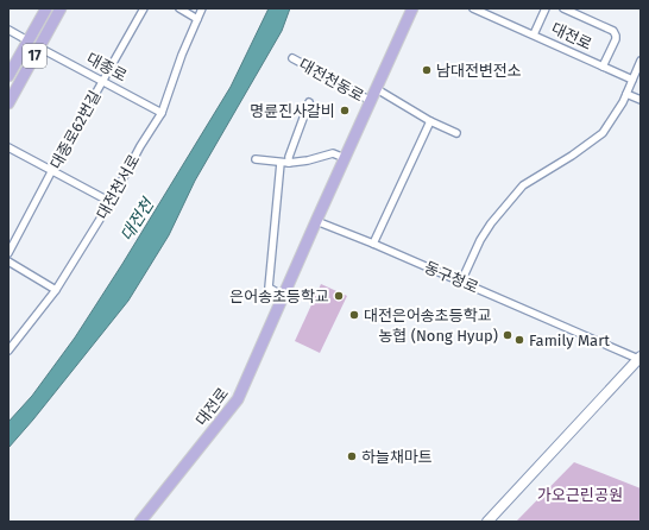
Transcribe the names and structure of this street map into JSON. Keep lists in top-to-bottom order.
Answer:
{
  "streets": {
    "main road": ["대전로", "17", "동구청로"],
    "street": [
      "대종로",
      "대전천동로",
      "대종로62번길",
      "대전천서로"
    ]
  },
  "crossings": [
    ["대전로", "대전천동로"],
    ["대전로", "동구청로"],
    ["17", "대종로"],
    ["대종로", "대종로62번길"],
    ["대종로", "대전천서로"]
  ],
  "water": ["대전천"],
  "parks": ["가오근린공원"],
  "places": [
    "남대전변전소",
    "명륜진사갈비",
    "은어송초등학교",
    "대전은어송초등학교",
    "농협 (Nong Hyup)",
    "Family Mart",
    "하늘채마트"
  ]
}
